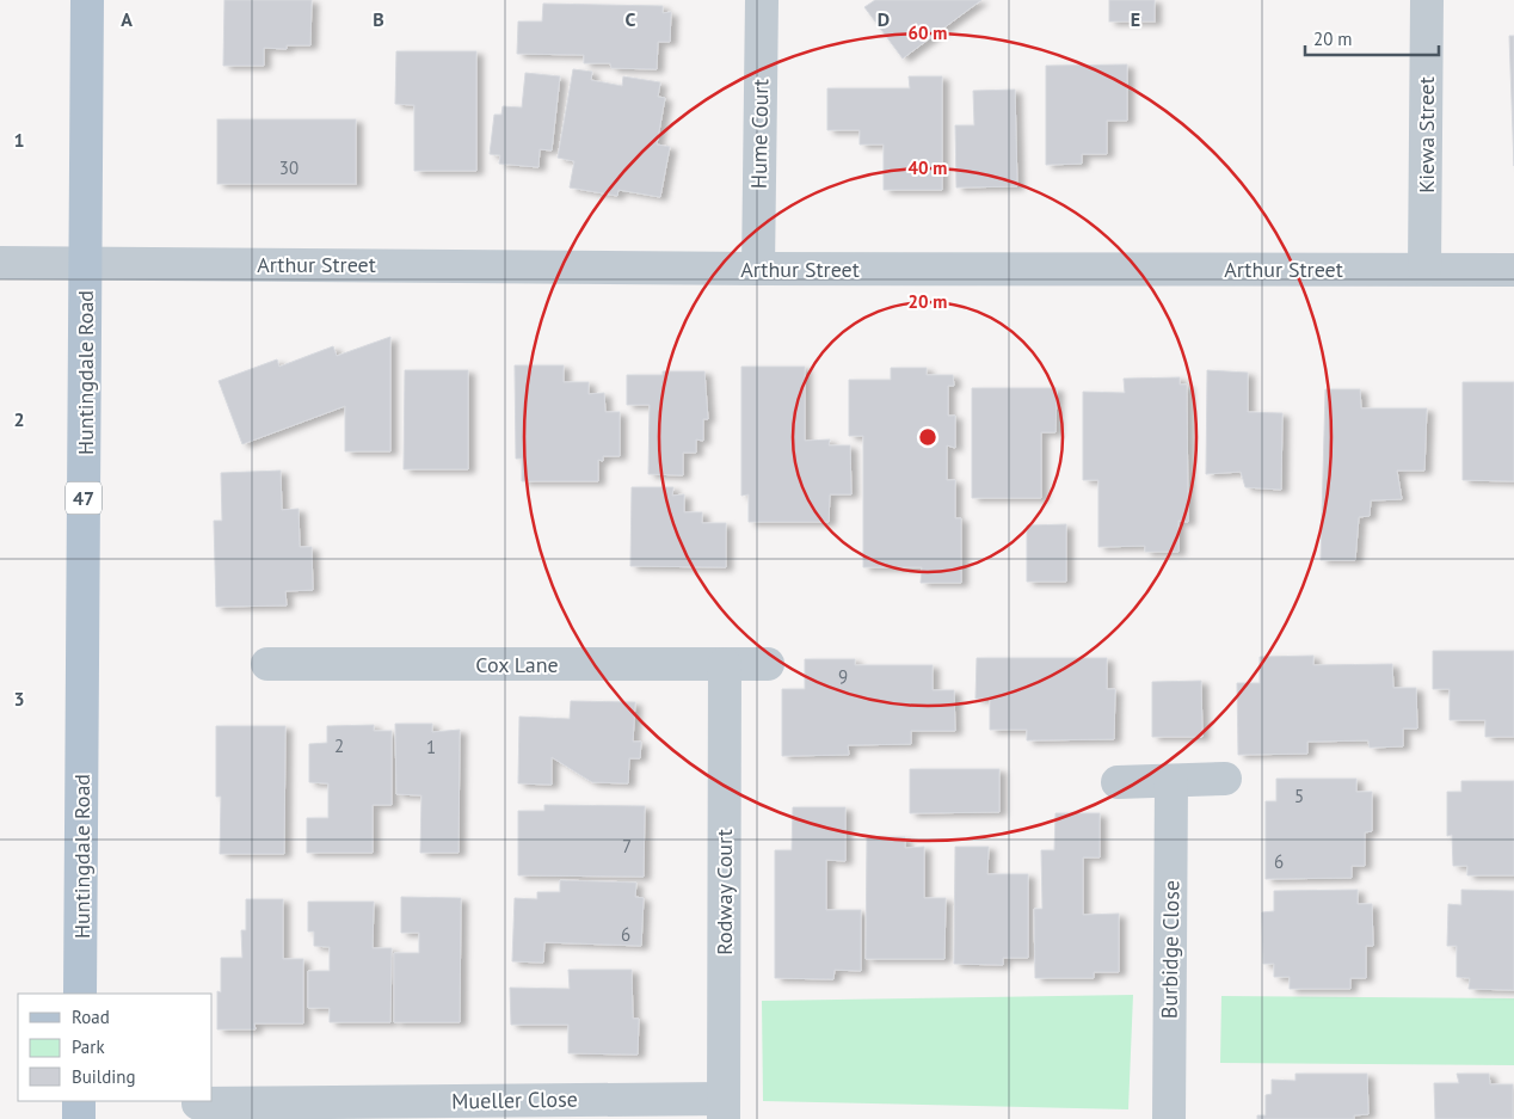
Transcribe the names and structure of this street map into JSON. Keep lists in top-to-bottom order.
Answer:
{
  "streets": {
    "main road": ["Huntingdale Road", "47"],
    "street": [
      "Hume Court",
      "Kiewa Street",
      "Arthur Street",
      "Cox Lane",
      "Rodway Court",
      "Burbidge Close",
      "Mueller Close"
    ]
  },
  "crossings": [
    ["Hume Court", "Arthur Street"],
    ["Kiewa Street", "Arthur Street"],
    ["Arthur Street", "Huntingdale Road"],
    ["Cox Lane", "Rodway Court"],
    ["Rodway Court", "Mueller Close"]
  ],
  "house_numbers": [
    "30",
    "9",
    "2",
    "1",
    "5",
    "7",
    "6",
    "6"
  ],
  "legend": ["Road", "Park", "Building"],
  "scale_bar": "20 m",
  "grid": {
    "columns": [
      "A",
      "B",
      "C",
      "D",
      "E"
    ],
    "rows": ["1", "2", "3"]
  },
  "rings": ["60 m", "40 m", "20 m"]
}
